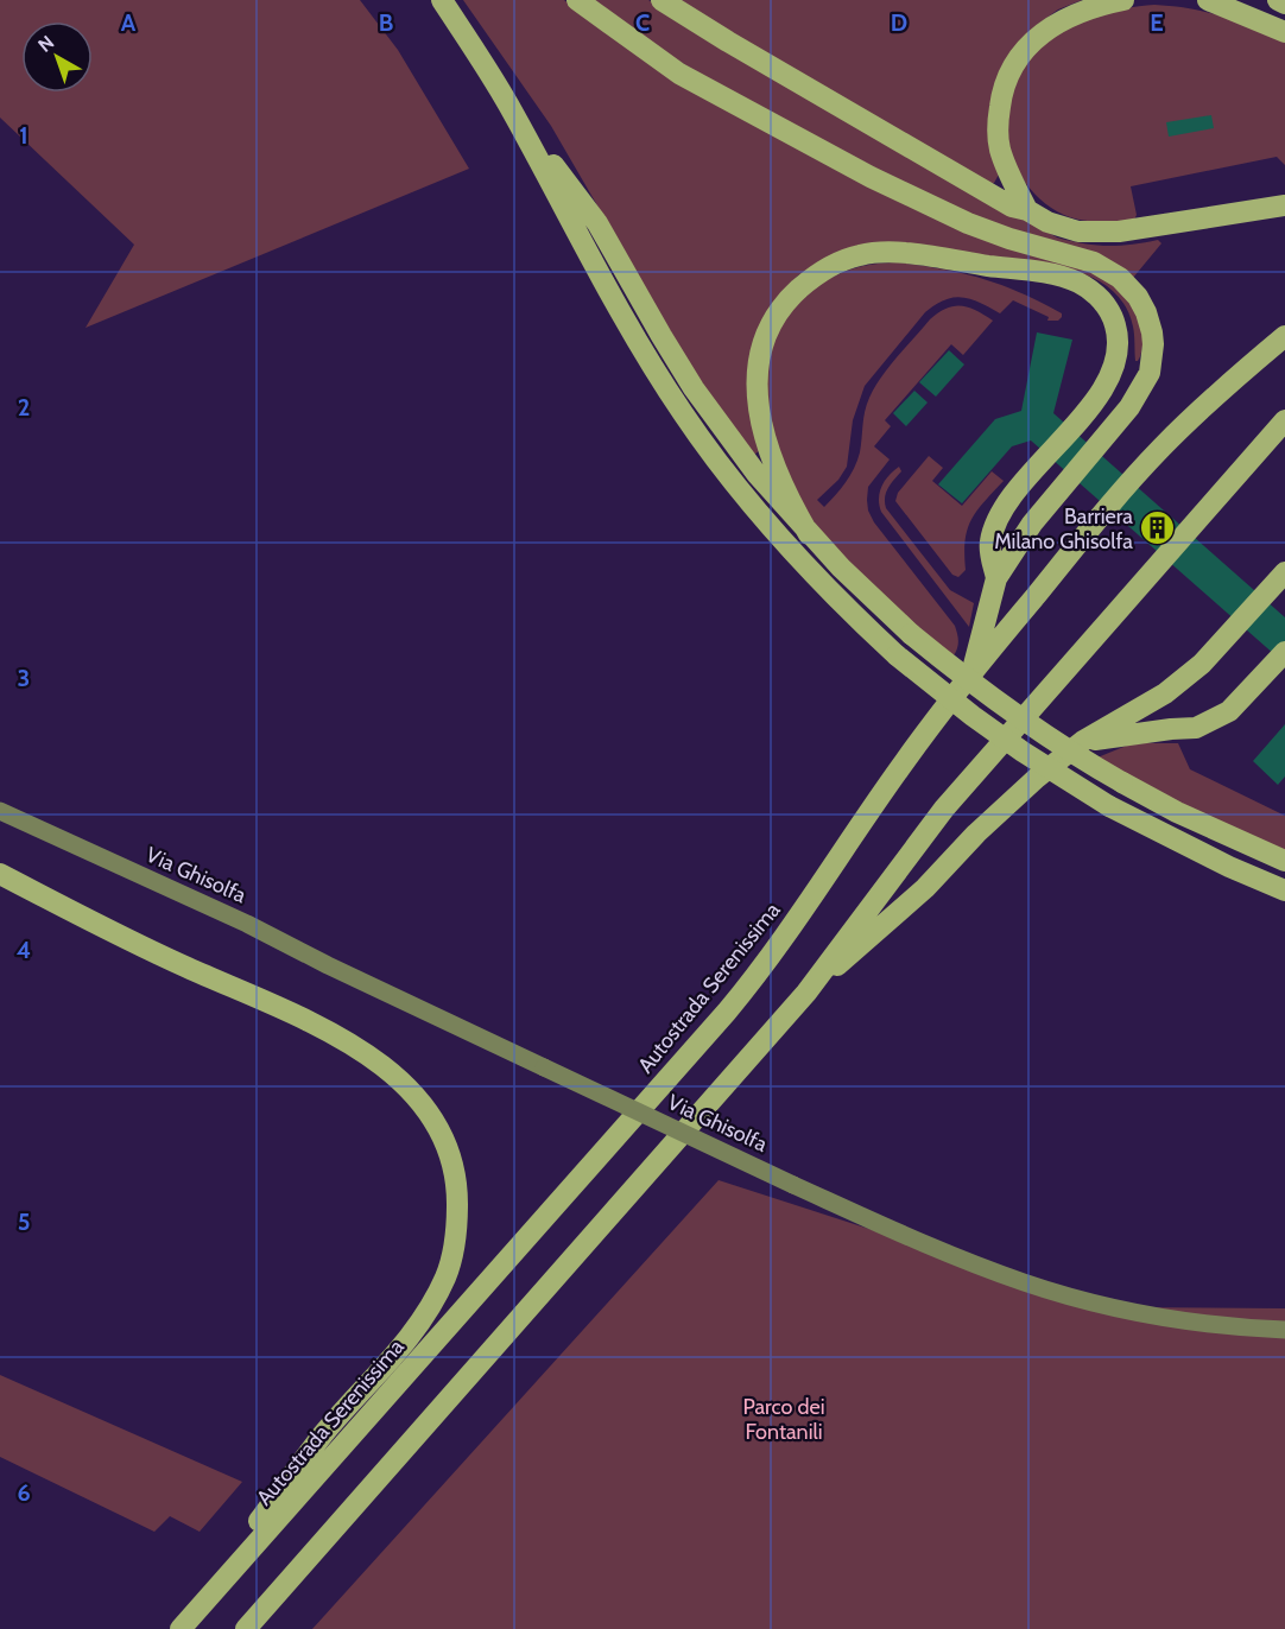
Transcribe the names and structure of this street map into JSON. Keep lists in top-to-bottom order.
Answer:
{
  "streets": {
    "highway": ["Autostrada Serenissima"],
    "street": ["Via Ghisolfa"]
  },
  "parks": ["Parco dei Fontanili"],
  "places": {
    "building": ["Barriera Milano Ghisolfa"]
  },
  "north": "top left",
  "grid": {
    "columns": [
      "A",
      "B",
      "C",
      "D",
      "E"
    ],
    "rows": [
      "1",
      "2",
      "3",
      "4",
      "5",
      "6"
    ]
  }
}
